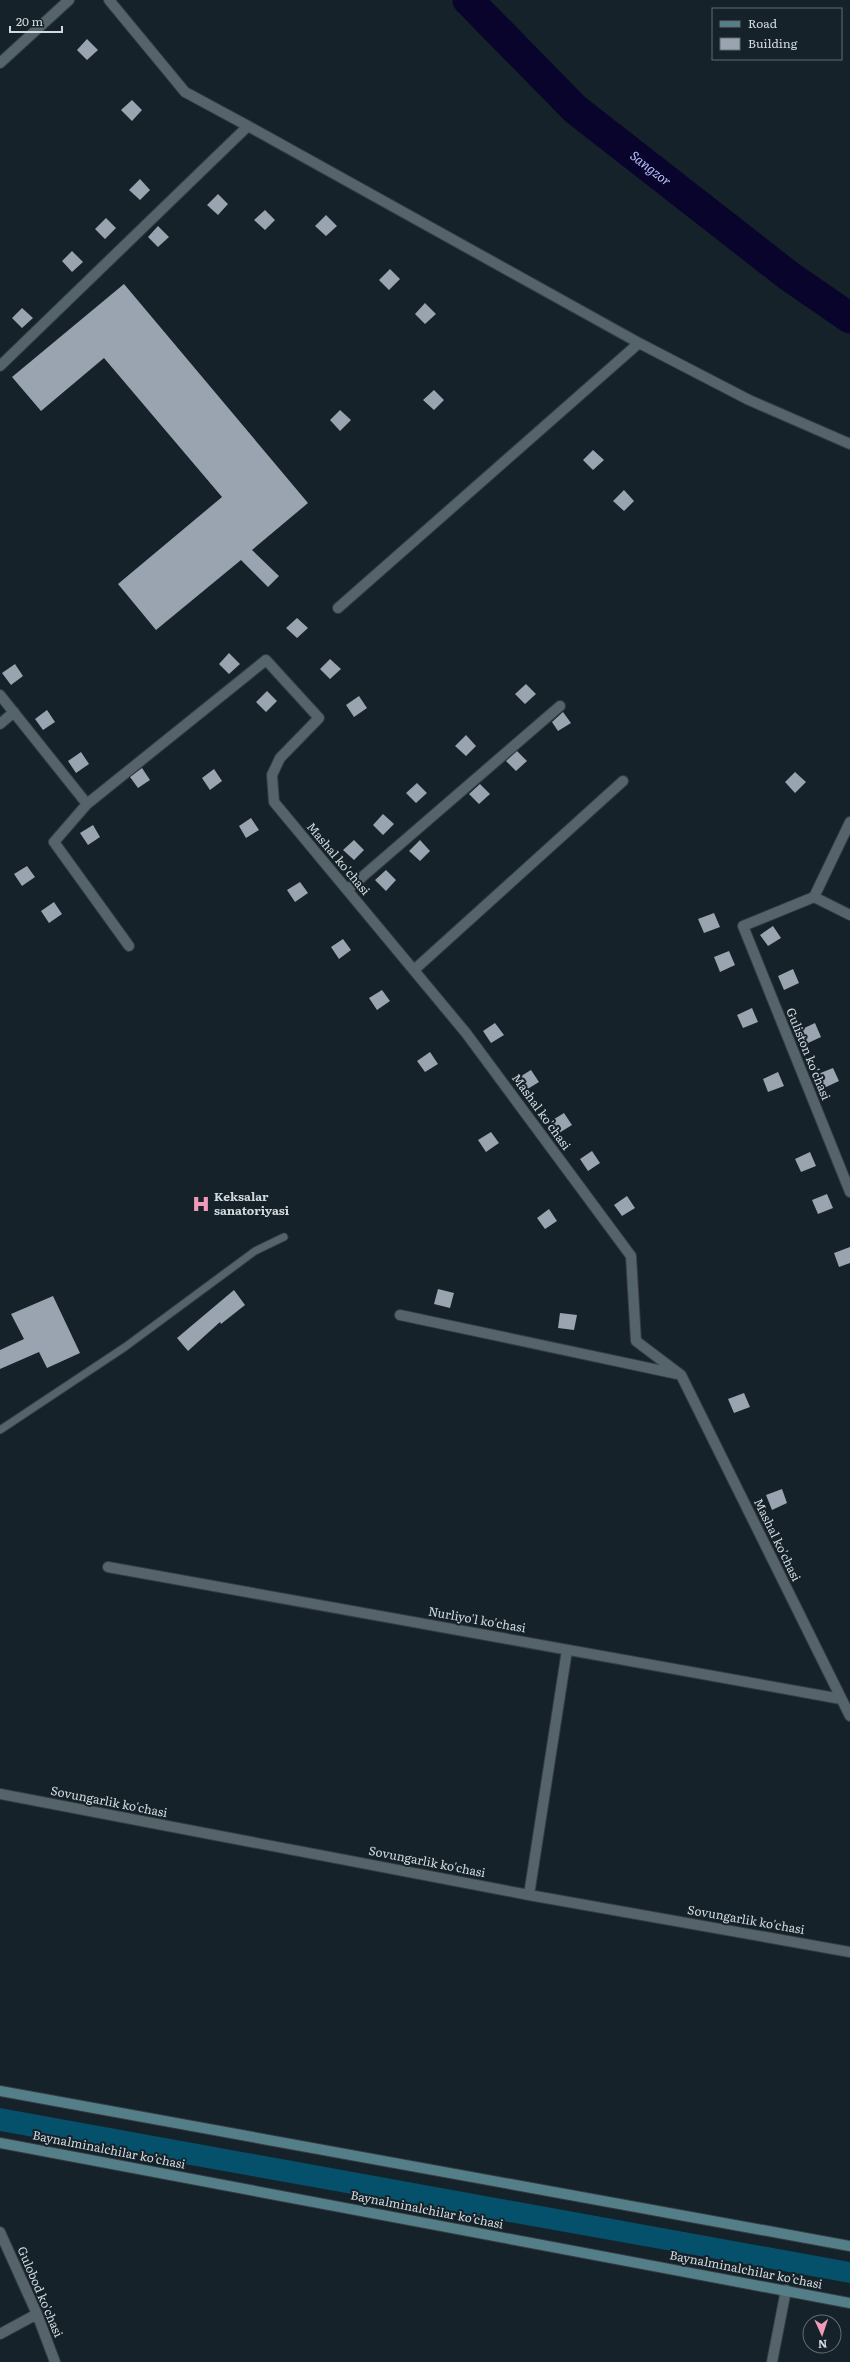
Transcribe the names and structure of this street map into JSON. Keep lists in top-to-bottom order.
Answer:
{
  "streets": {
    "main road": ["Baynalminalchilar ko’chasi"],
    "street": [
      "Mashal ko'chasi",
      "Guliston ko'chasi",
      "Nurliyo'l ko'chasi",
      "Sovungarlik ko'chasi",
      "Gulobod ko'chasi"
    ]
  },
  "crossings": [
    ["Mashal ko'chasi", "Nurliyo'l ko'chasi"]
  ],
  "water": ["Sangzor"],
  "places": {
    "hospital": ["Keksalar sanatoriyasi"]
  },
  "legend": ["Road", "Building"],
  "scale_bar": "20 m",
  "north": "bottom"
}
